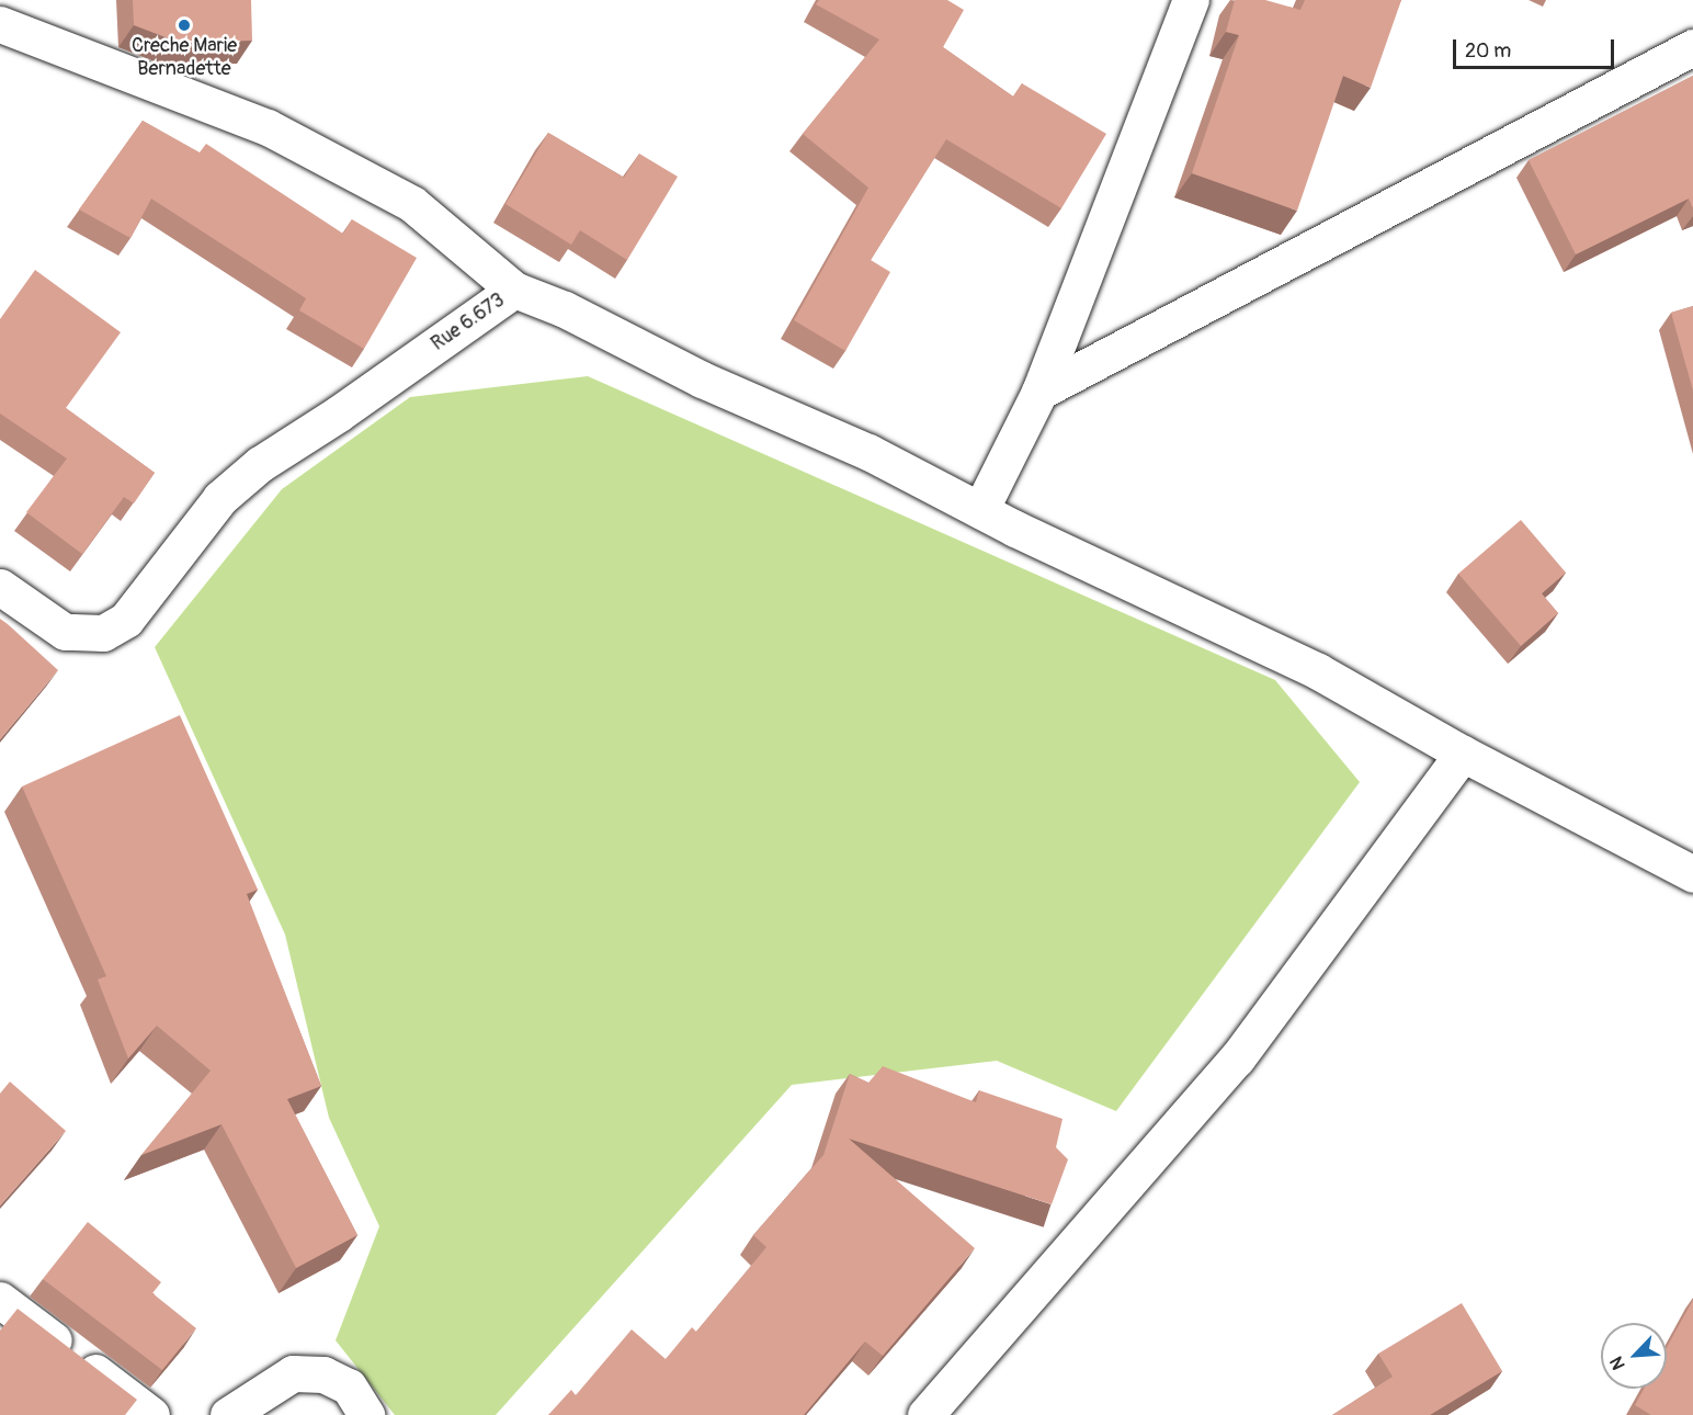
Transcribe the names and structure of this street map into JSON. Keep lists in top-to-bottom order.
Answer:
{
  "streets": {
    "street": ["Rue 6.673"]
  },
  "places": ["Creche Marie Bernadette"],
  "scale_bar": "20 m",
  "north": "bottom left"
}
